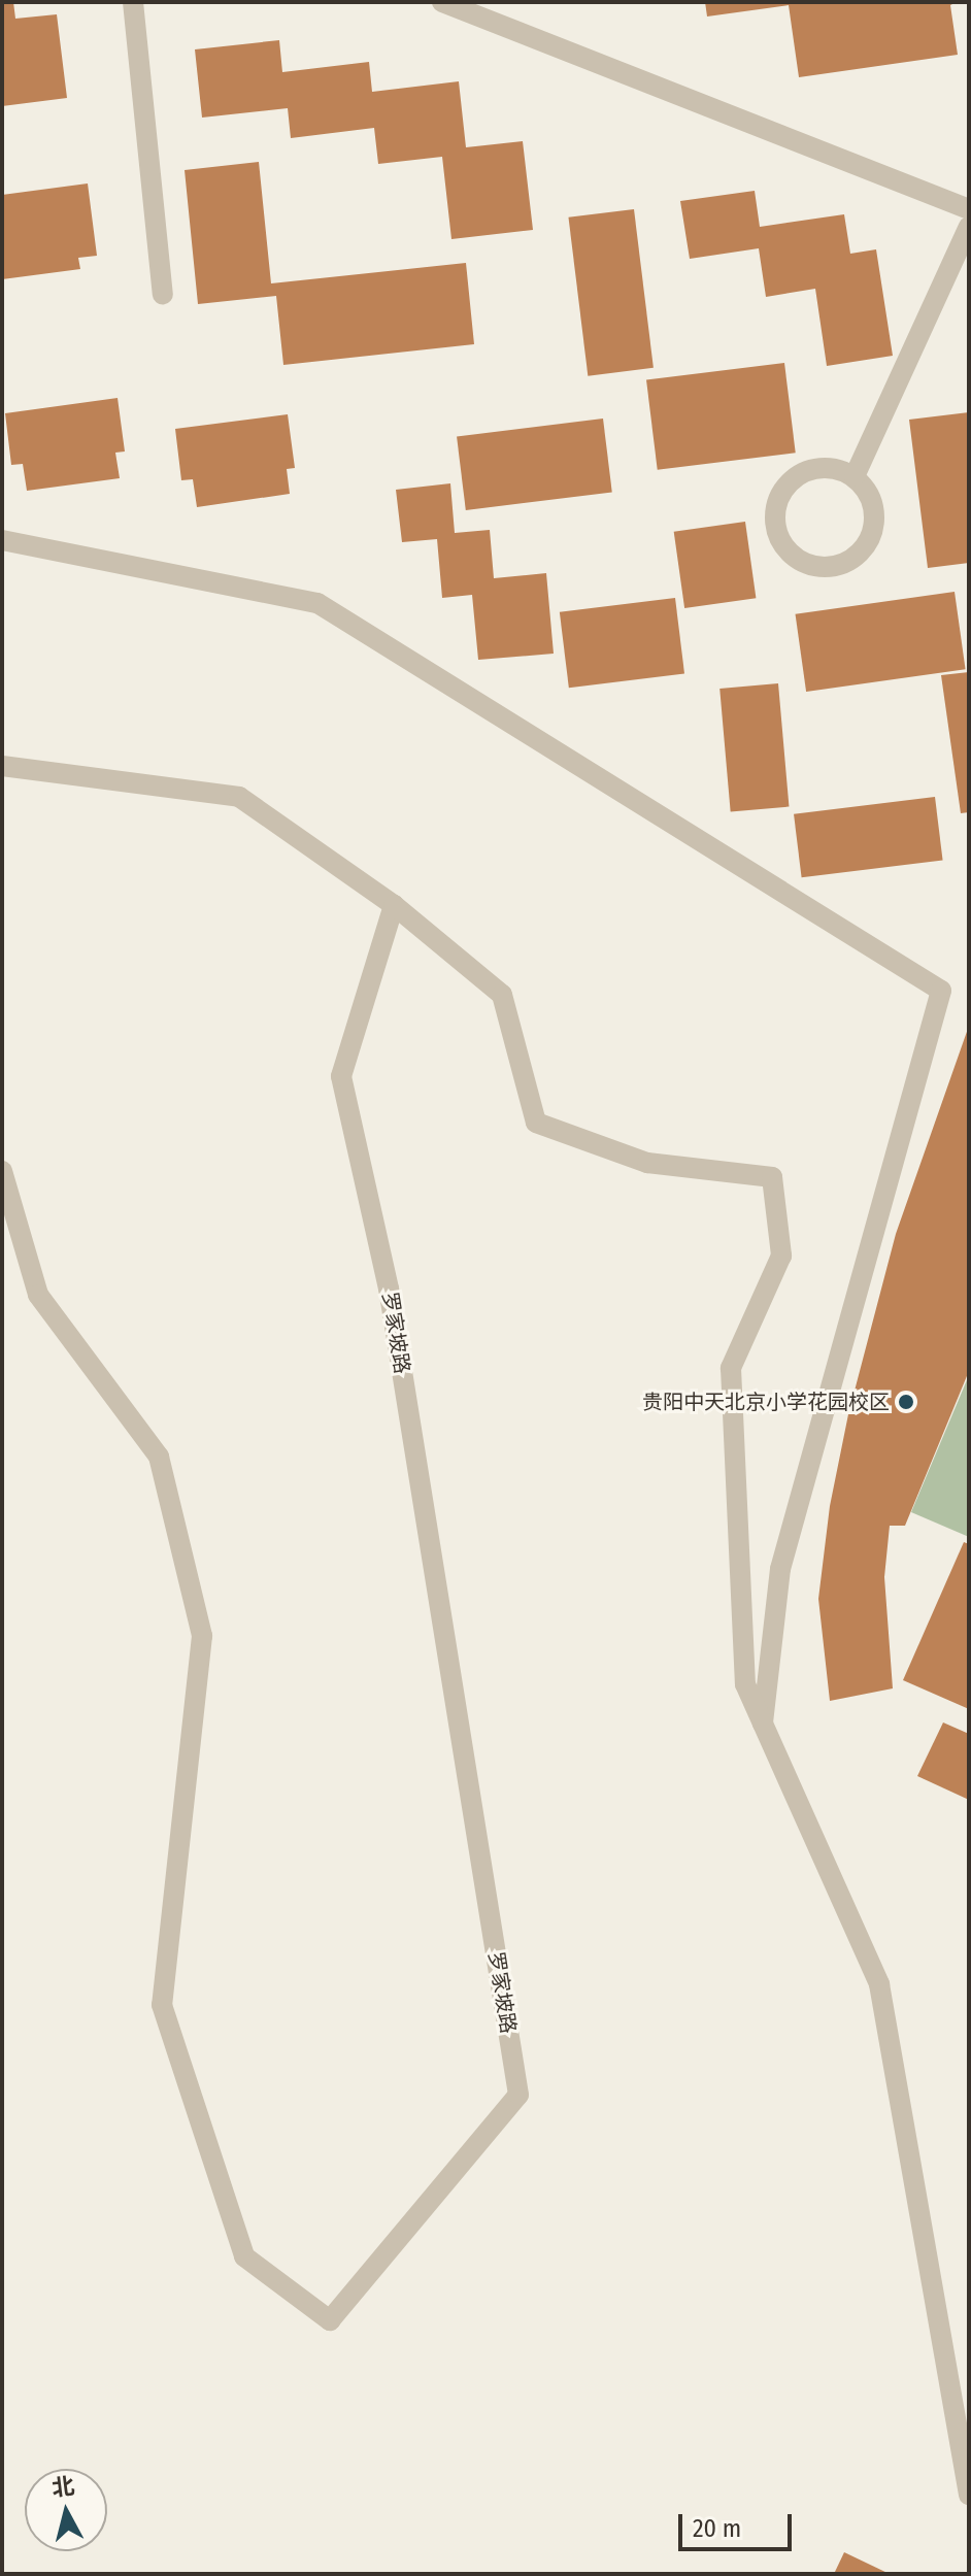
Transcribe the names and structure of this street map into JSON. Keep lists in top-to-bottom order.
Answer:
{
  "streets": {
    "street": ["罗家坡路"]
  },
  "places": ["贵阳中天北京小学花园校区"],
  "scale_bar": "20 m",
  "north": "top"
}
